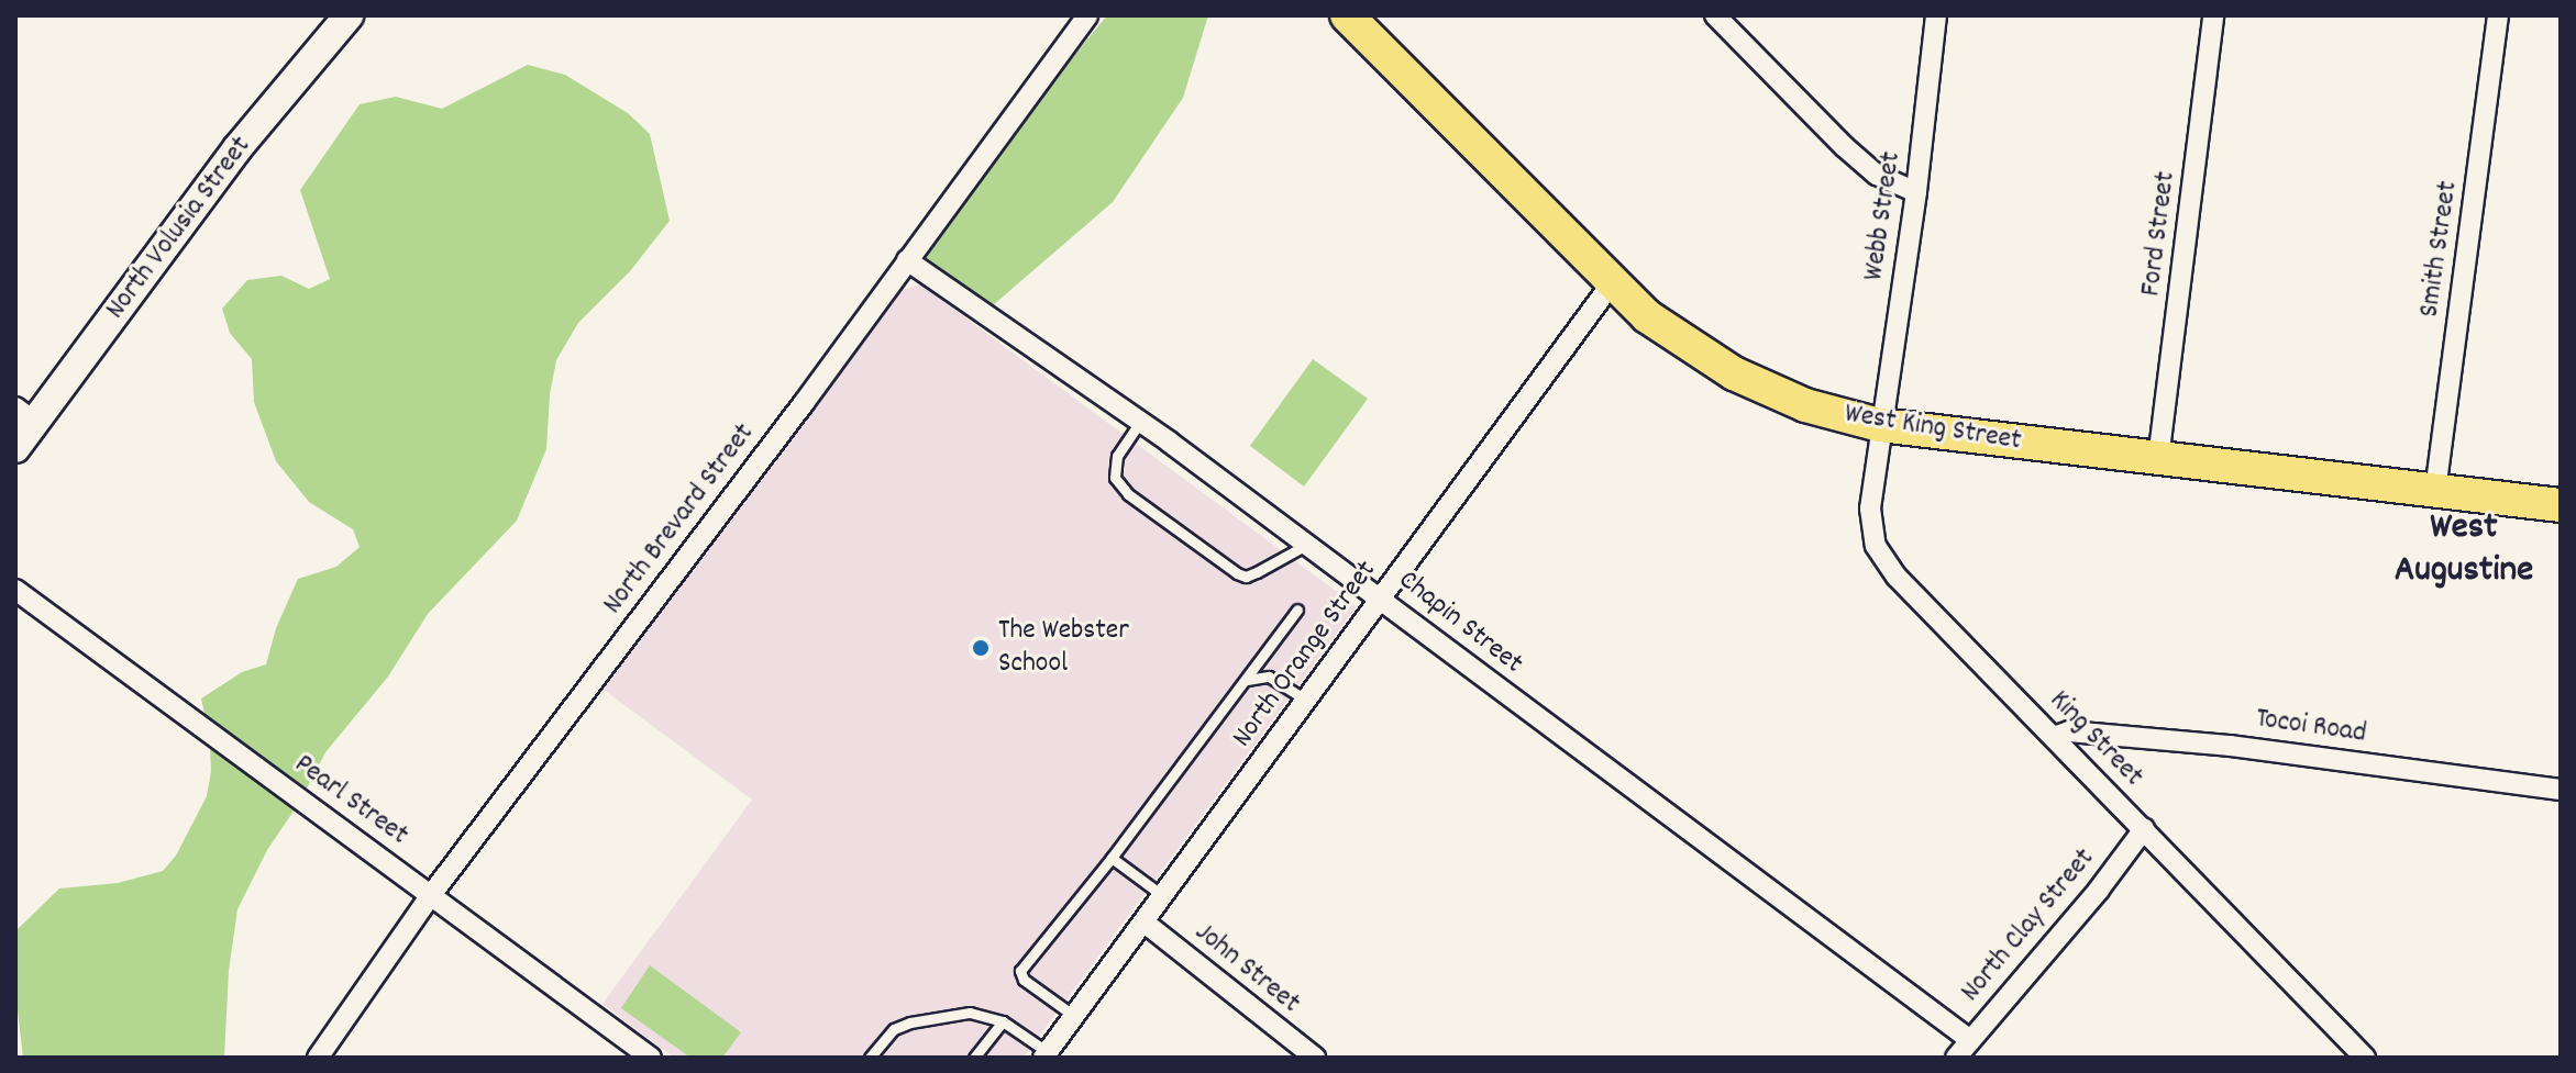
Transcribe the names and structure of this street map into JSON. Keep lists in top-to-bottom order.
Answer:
{
  "streets": {
    "main road": ["North Volusia Street", "West King Street"],
    "street": [
      "Webb Street",
      "Ford Street",
      "Smith Street",
      "North Brevard Street",
      "Chapin Street",
      "North Orange Street",
      "Tocoi Road",
      "King Street",
      "Pearl Street",
      "North Clay Street",
      "John Street"
    ]
  },
  "crossings": [
    ["Webb Street", "West King Street"],
    ["Webb Street", "King Street"],
    ["Ford Street", "West King Street"],
    ["Smith Street", "West King Street"],
    ["West King Street", "North Orange Street"],
    ["West King Street", "King Street"],
    ["North Brevard Street", "Chapin Street"],
    ["North Brevard Street", "Pearl Street"],
    ["Chapin Street", "North Orange Street"],
    ["Chapin Street", "North Clay Street"],
    ["North Orange Street", "John Street"],
    ["Tocoi Road", "King Street"],
    ["King Street", "North Clay Street"]
  ],
  "districts": ["West Augustine"],
  "places": ["The Webster School"]
}
